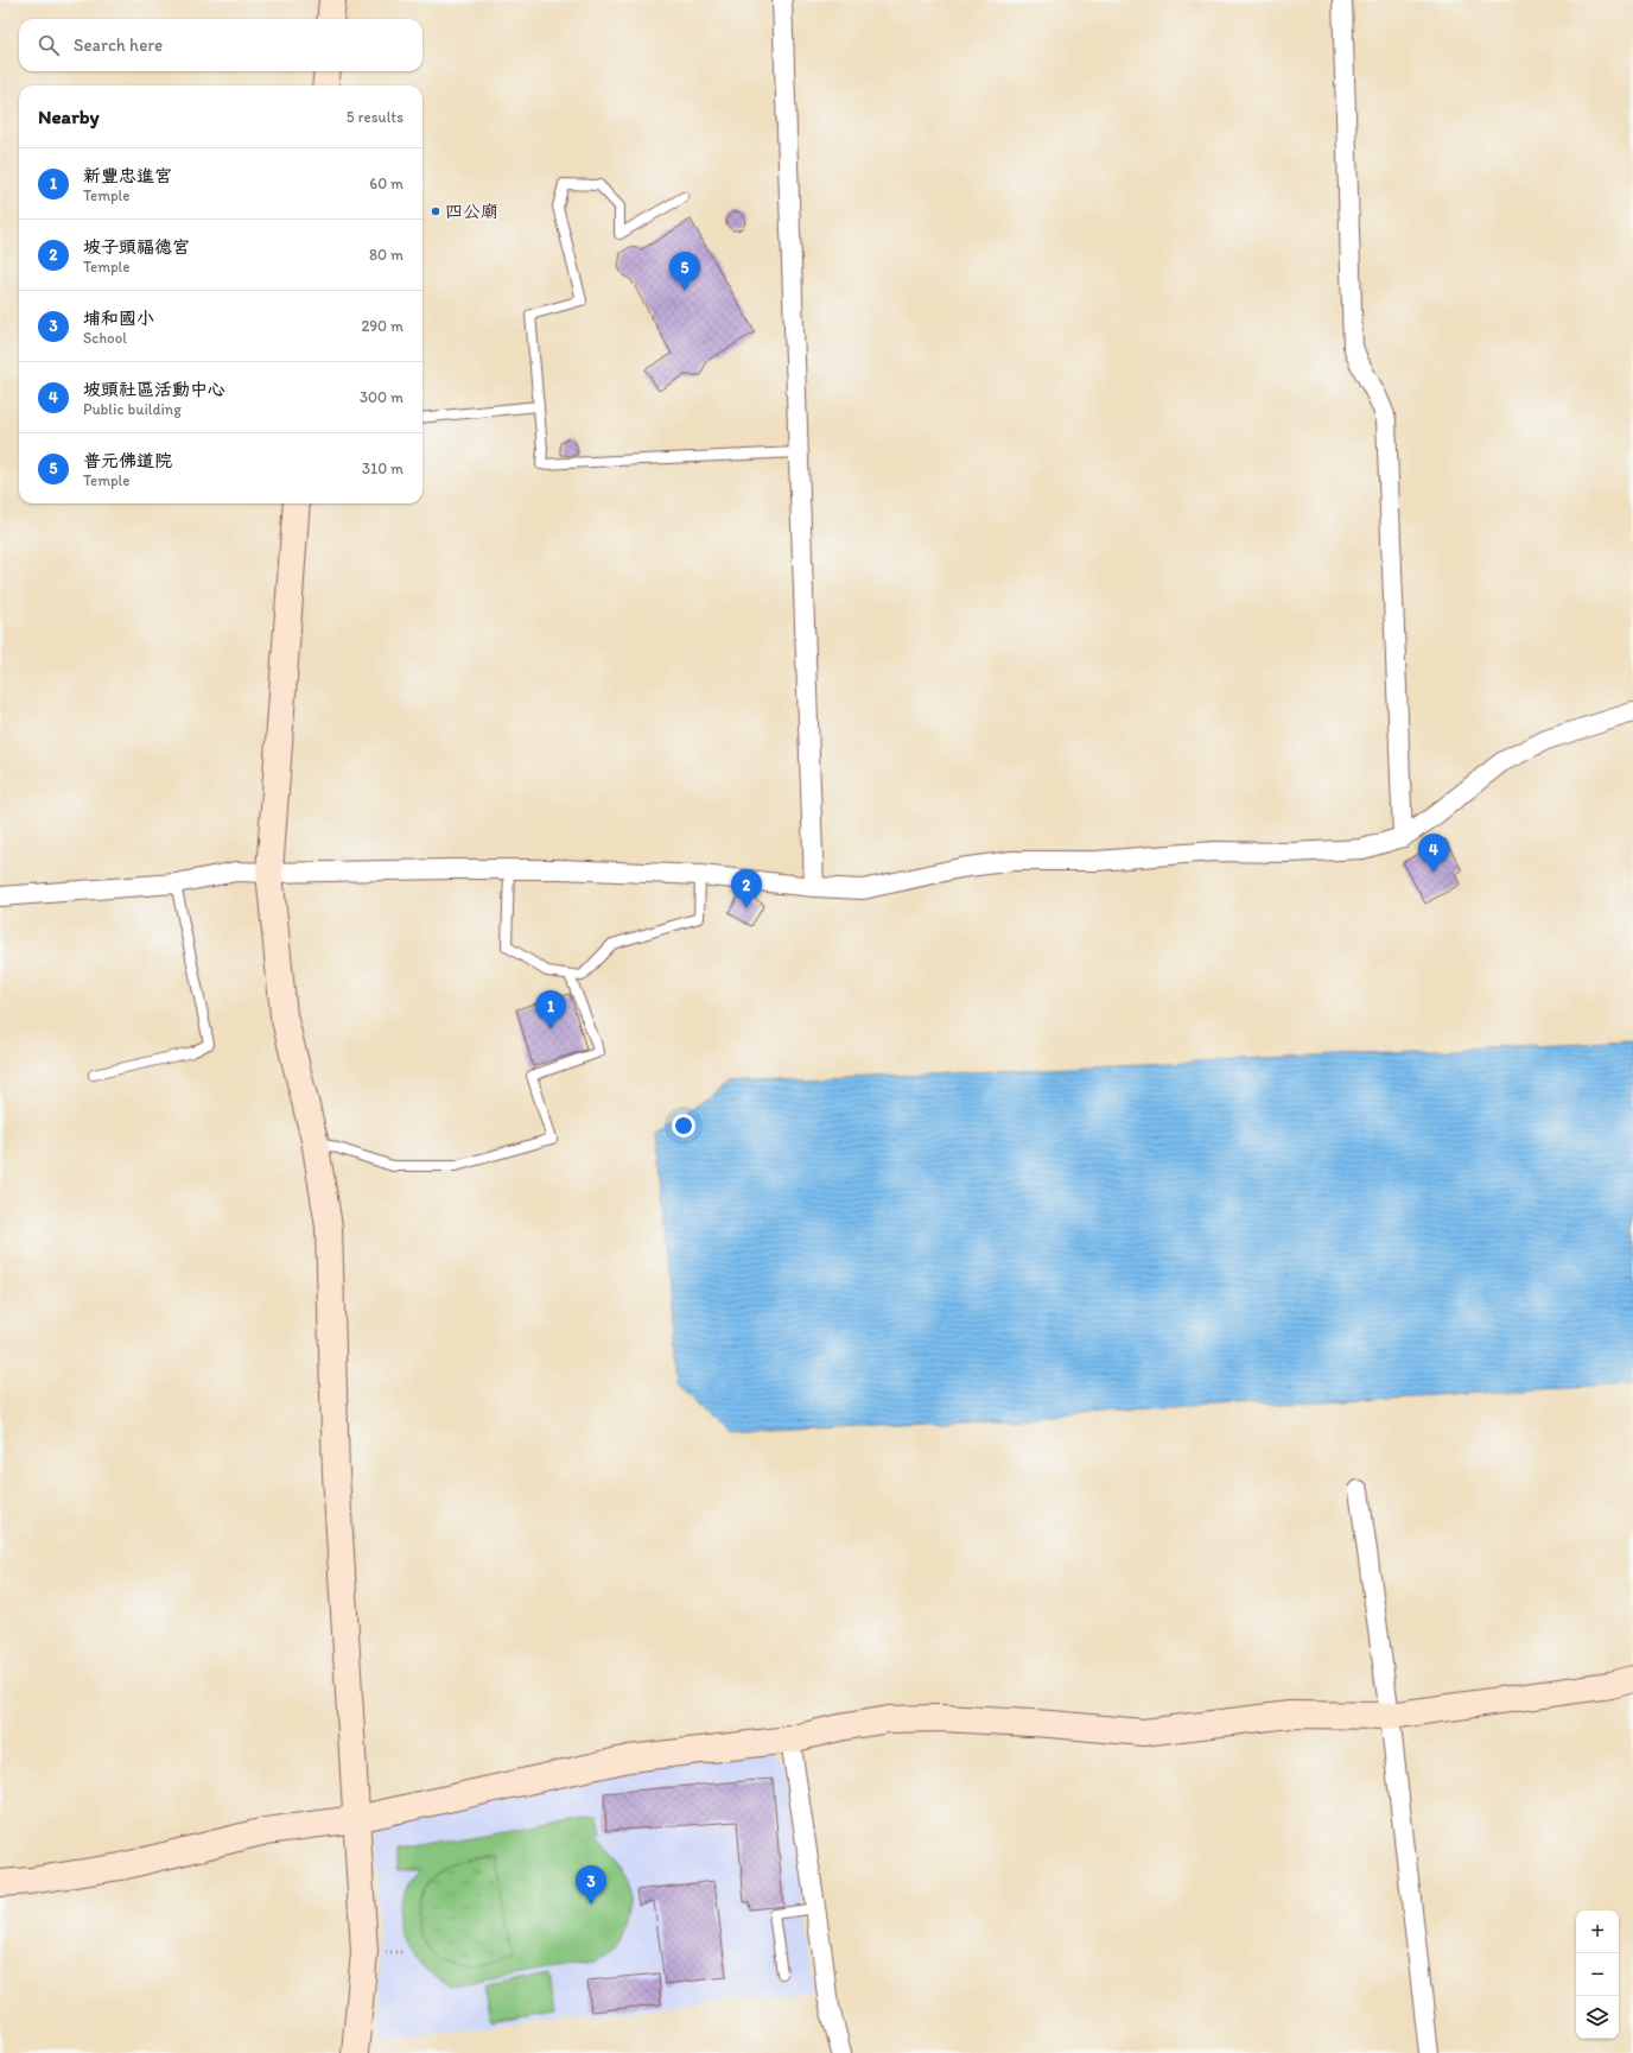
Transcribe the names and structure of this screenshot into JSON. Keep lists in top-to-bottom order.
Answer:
{
  "places": ["四公廟"],
  "page": {
    "search": "Search here",
    "heading": ["Nearby", "5 results"],
    "list": [
      {
        "mark": "1",
        "name": "新豐忠進宮",
        "note": "Temple",
        "value": "60 m"
      },
      {
        "mark": "2",
        "name": "坡子頭福德宫",
        "note": "Temple",
        "value": "80 m"
      },
      {
        "mark": "3",
        "name": "埔和國小",
        "note": "School",
        "value": "290 m"
      },
      {
        "mark": "4",
        "name": "坡頭社區活動中心",
        "note": "Public building",
        "value": "300 m"
      },
      {
        "mark": "5",
        "name": "普元佛道院",
        "note": "Temple",
        "value": "310 m"
      }
    ],
    "pins": [
      "5",
      "4",
      "2",
      "1",
      "3"
    ],
    "map_buttons": ["+", "−"]
  }
}
